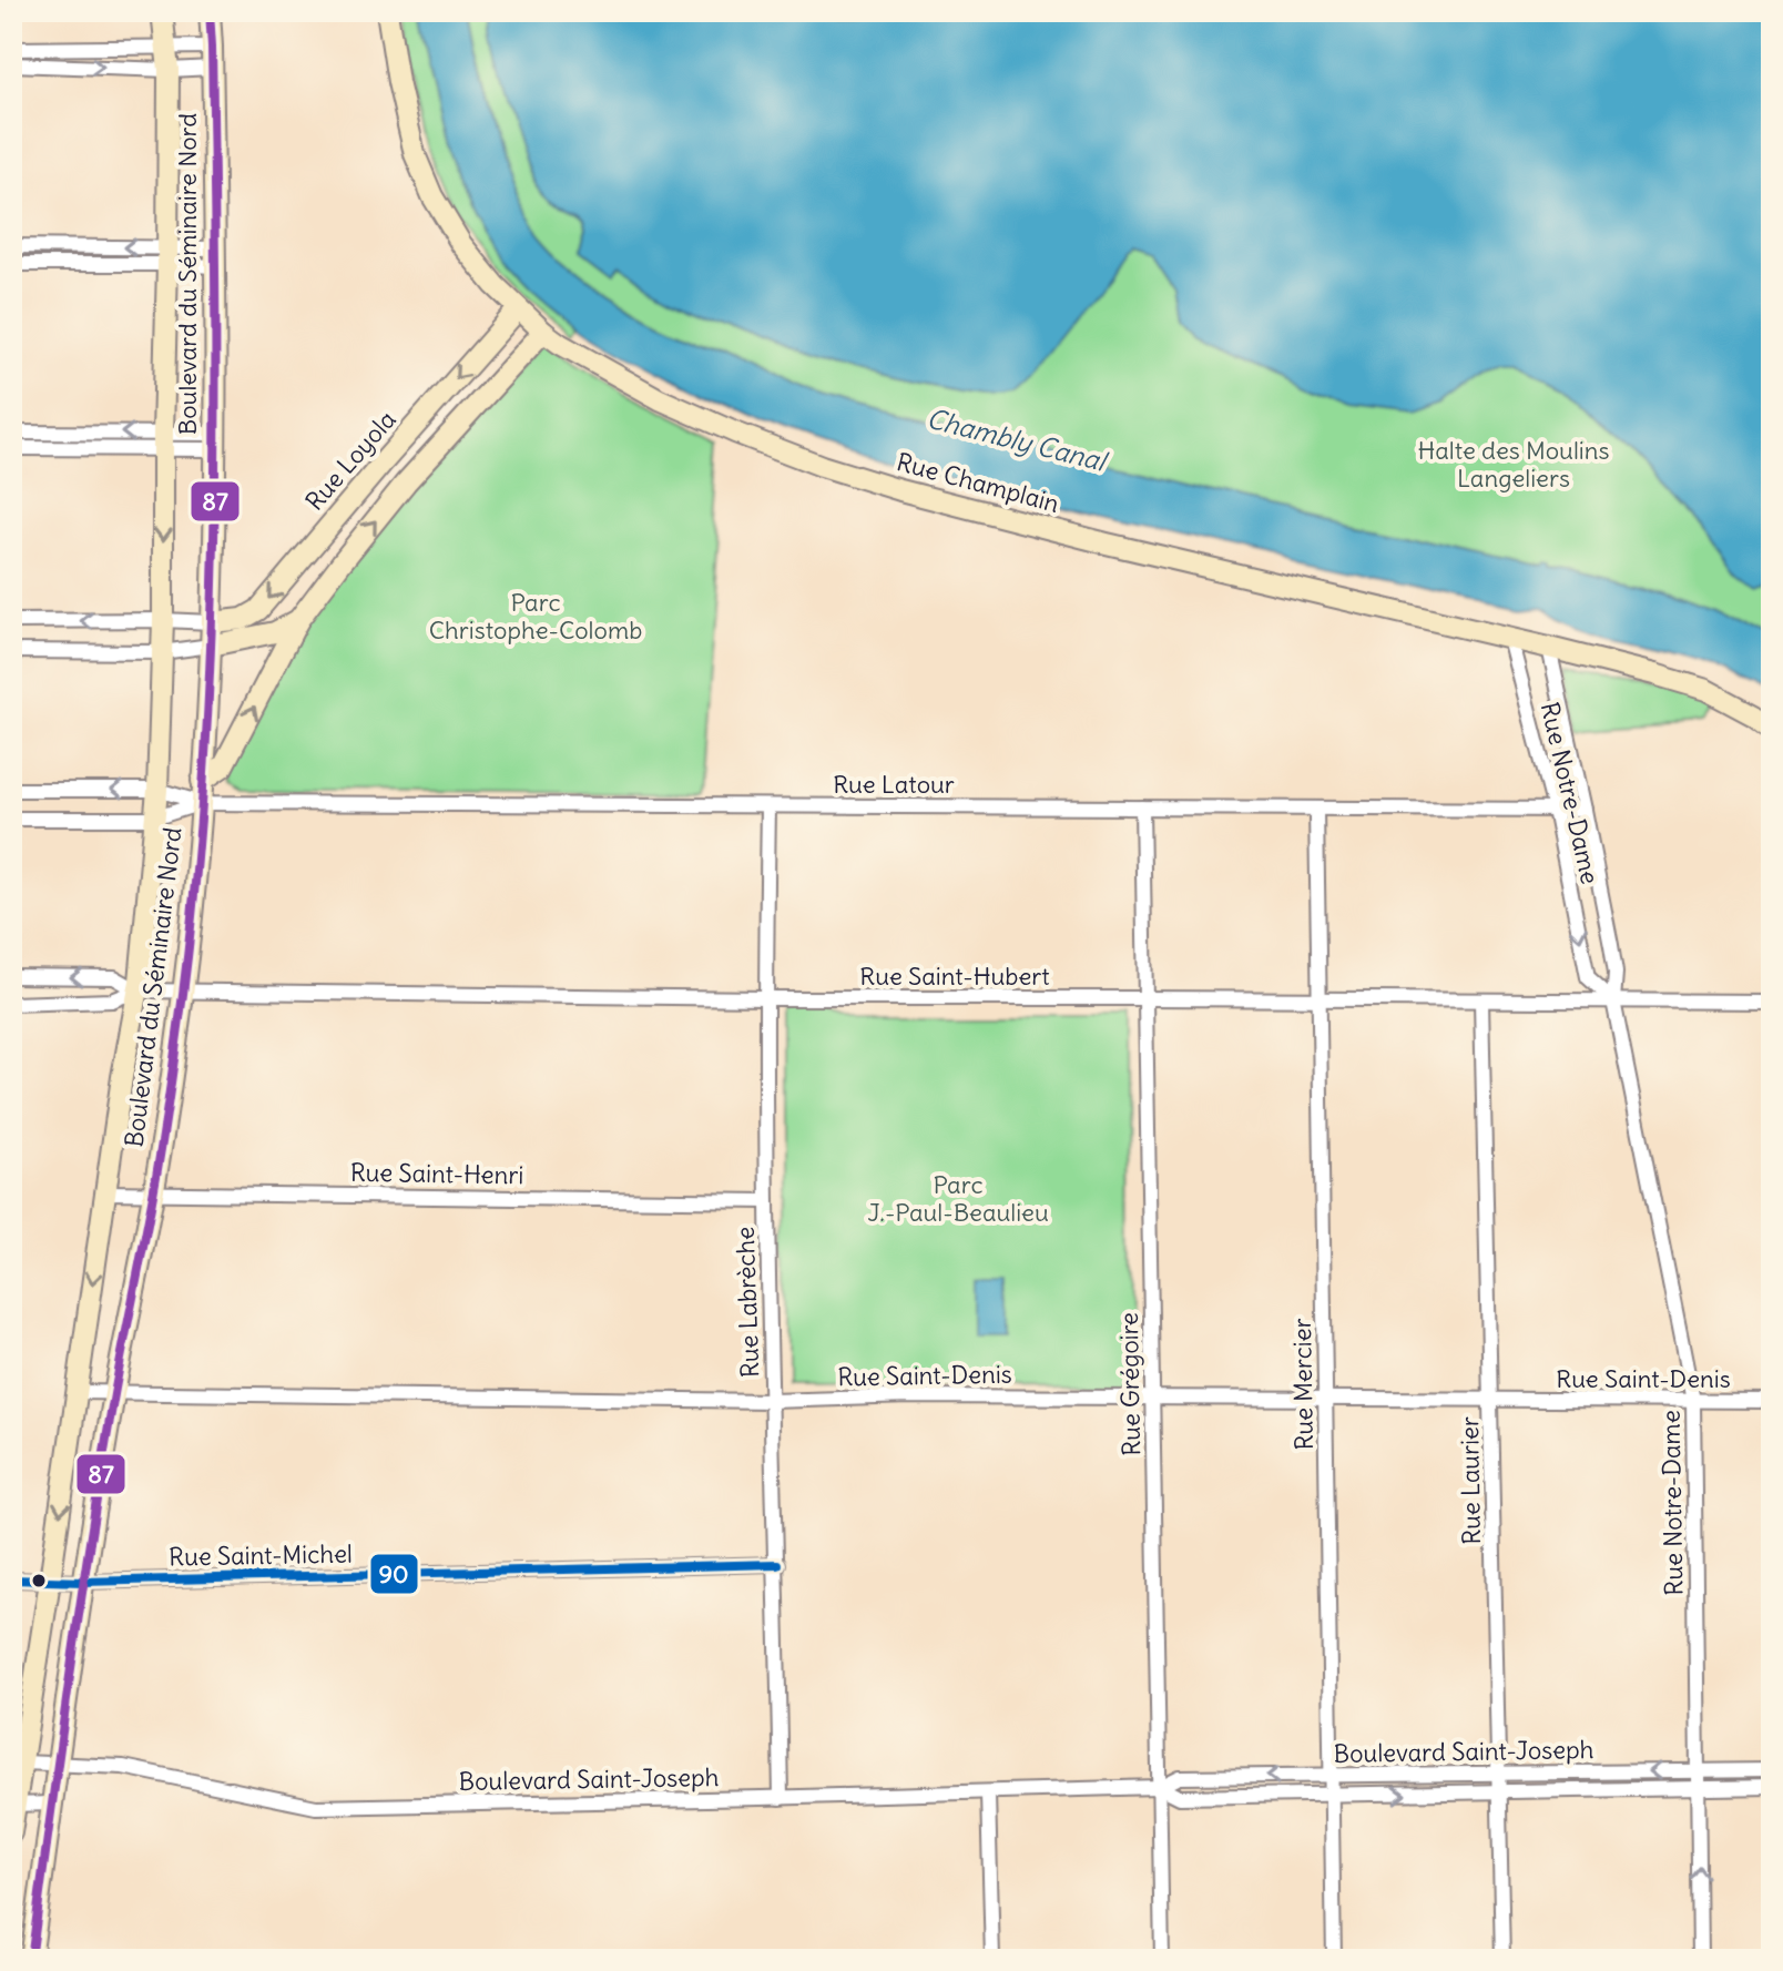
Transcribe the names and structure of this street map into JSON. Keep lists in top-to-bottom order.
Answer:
{
  "streets": {
    "main road": ["Boulevard du Séminaire Nord", "Rue Loyola", "Rue Champlain"],
    "street": [
      "Rue Latour",
      "Rue Notre-Dame",
      "Rue Saint-Hubert",
      "Rue Saint-Henri",
      "Rue Labrèche",
      "Rue Saint-Denis",
      "Rue Grégoire",
      "Rue Mercier",
      "Rue Laurier",
      "Rue Saint-Michel",
      "Boulevard Saint-Joseph"
    ]
  },
  "crossings": [
    ["Boulevard du Séminaire Nord", "Rue Loyola"],
    ["Boulevard du Séminaire Nord", "Rue Latour"],
    ["Boulevard du Séminaire Nord", "Rue Saint-Hubert"],
    ["Boulevard du Séminaire Nord", "Rue Saint-Henri"],
    ["Boulevard du Séminaire Nord", "Rue Saint-Denis"],
    ["Boulevard du Séminaire Nord", "Rue Saint-Michel"],
    ["Boulevard du Séminaire Nord", "Boulevard Saint-Joseph"],
    ["Rue Loyola", "Rue Champlain"],
    ["Rue Champlain", "Rue Notre-Dame"],
    ["Rue Latour", "Rue Notre-Dame"],
    ["Rue Latour", "Rue Labrèche"],
    ["Rue Latour", "Rue Grégoire"],
    ["Rue Latour", "Rue Mercier"],
    ["Rue Notre-Dame", "Rue Saint-Hubert"],
    ["Rue Notre-Dame", "Rue Saint-Denis"],
    ["Rue Notre-Dame", "Boulevard Saint-Joseph"],
    ["Rue Saint-Hubert", "Rue Labrèche"],
    ["Rue Saint-Hubert", "Rue Grégoire"],
    ["Rue Saint-Hubert", "Rue Mercier"],
    ["Rue Saint-Hubert", "Rue Laurier"],
    ["Rue Saint-Henri", "Rue Labrèche"],
    ["Rue Labrèche", "Rue Saint-Denis"],
    ["Rue Labrèche", "Rue Saint-Michel"],
    ["Rue Labrèche", "Boulevard Saint-Joseph"],
    ["Rue Saint-Denis", "Rue Grégoire"],
    ["Rue Saint-Denis", "Rue Mercier"],
    ["Rue Saint-Denis", "Rue Laurier"],
    ["Rue Grégoire", "Boulevard Saint-Joseph"],
    ["Rue Mercier", "Boulevard Saint-Joseph"],
    ["Rue Laurier", "Boulevard Saint-Joseph"]
  ],
  "water": ["Chambly Canal"],
  "parks": ["Halte des Moulins Langeliers", "Parc Christophe-Colomb", "Parc J.-Paul-Beaulieu"],
  "lines": ["transit line 87", "transit line 90"]
}
